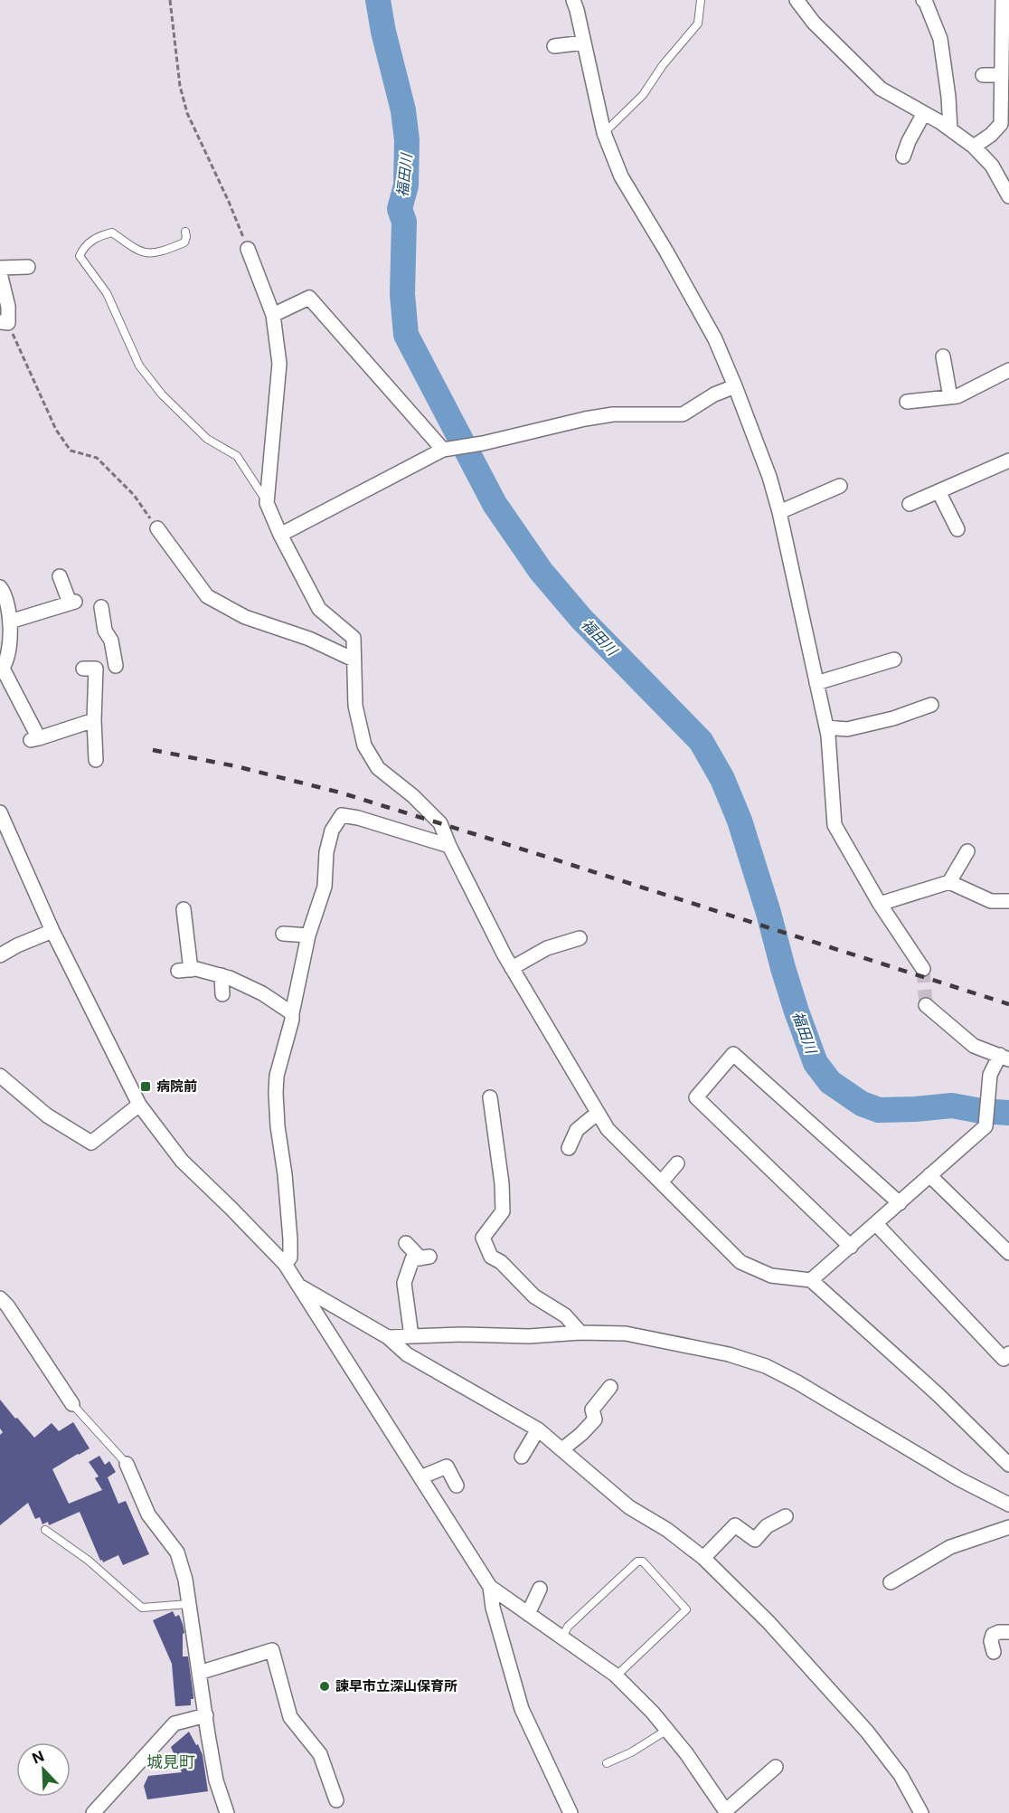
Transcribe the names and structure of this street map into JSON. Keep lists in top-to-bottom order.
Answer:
{
  "districts": ["城見町"],
  "water": ["福田川"],
  "places": {
    "transit": ["病院前"],
    "other": ["諫早市立深山保育所"]
  },
  "north": "top left"
}
